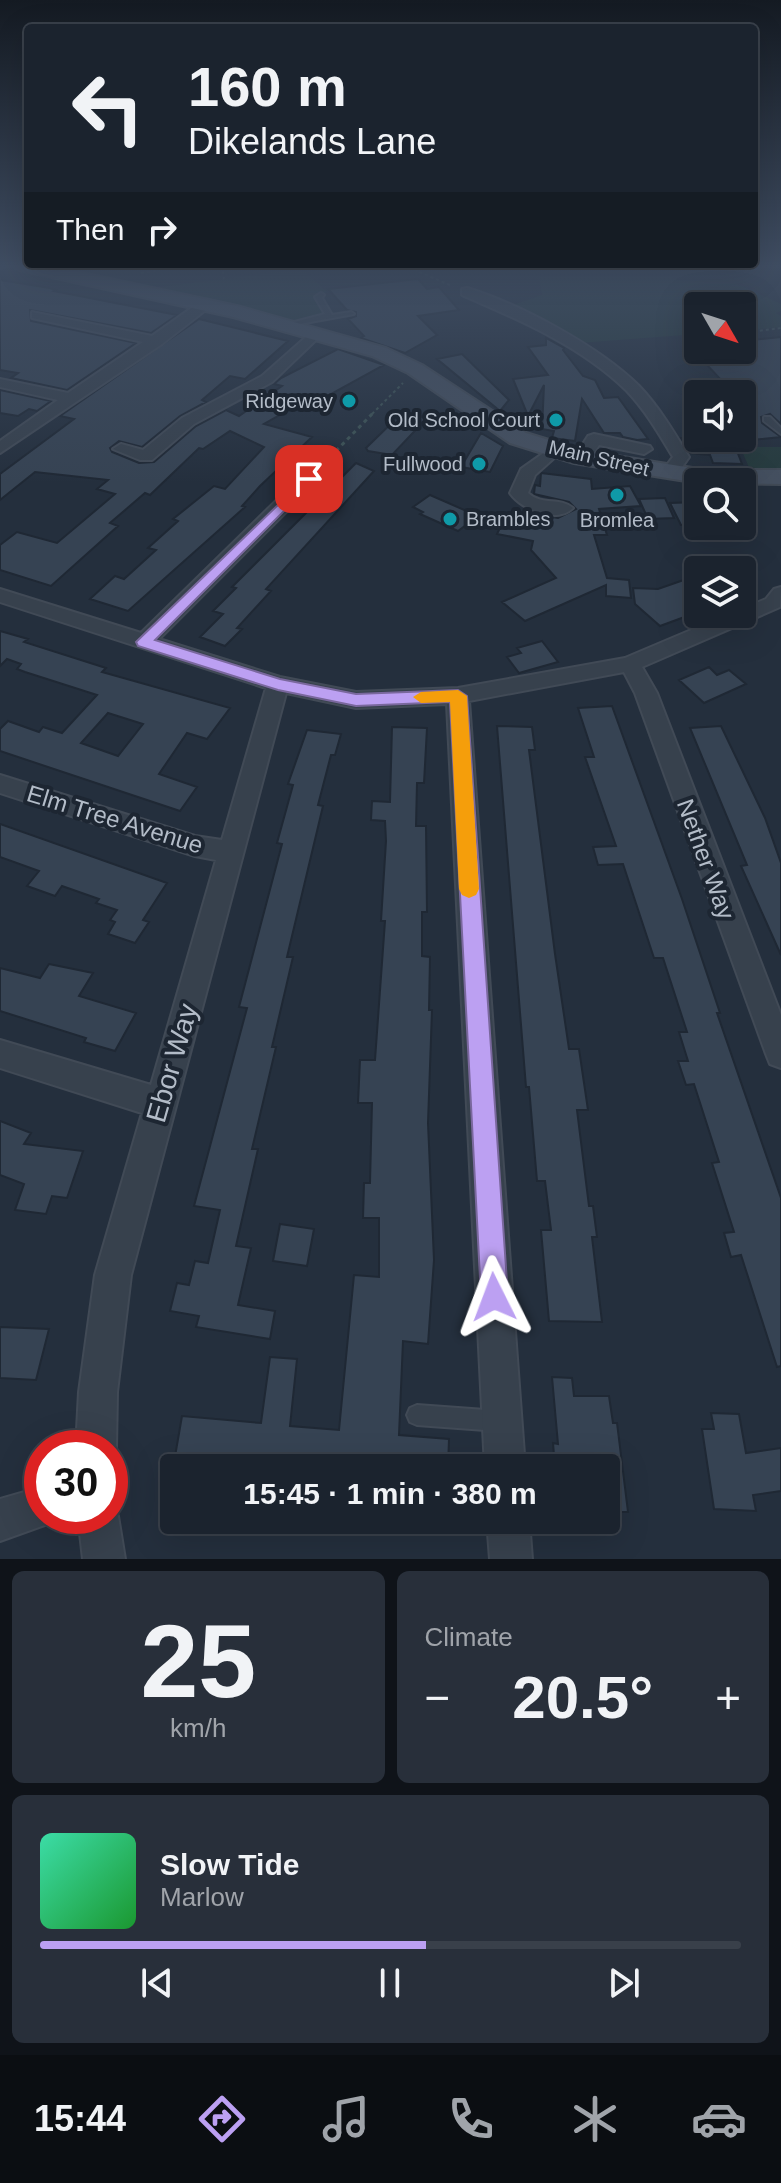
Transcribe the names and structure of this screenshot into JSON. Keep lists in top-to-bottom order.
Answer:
{
  "streets": {
    "street": [
      "Main Street",
      "Elm Tree Avenue",
      "Nether Way",
      "Ebor Way"
    ]
  },
  "crossings": [
    ["Elm Tree Avenue", "Ebor Way"]
  ],
  "places": [
    "Ridgeway",
    "Old School Court",
    "Fullwood",
    "Bromlea",
    "Brambles"
  ],
  "north": "bottom right",
  "page": {
    "turn": ["160 m", "Dikelands Lane"],
    "then": "Then",
    "limit": "30",
    "trip": "15:45 · 1 min · 380 m",
    "tile": [
      ["25", "km/h"],
      "Climate"
    ],
    "heat": ["−", "20.5°", "+"],
    "song": ["Slow Tide", "Marlow"],
    "tabs": "15:44"
  }
}
